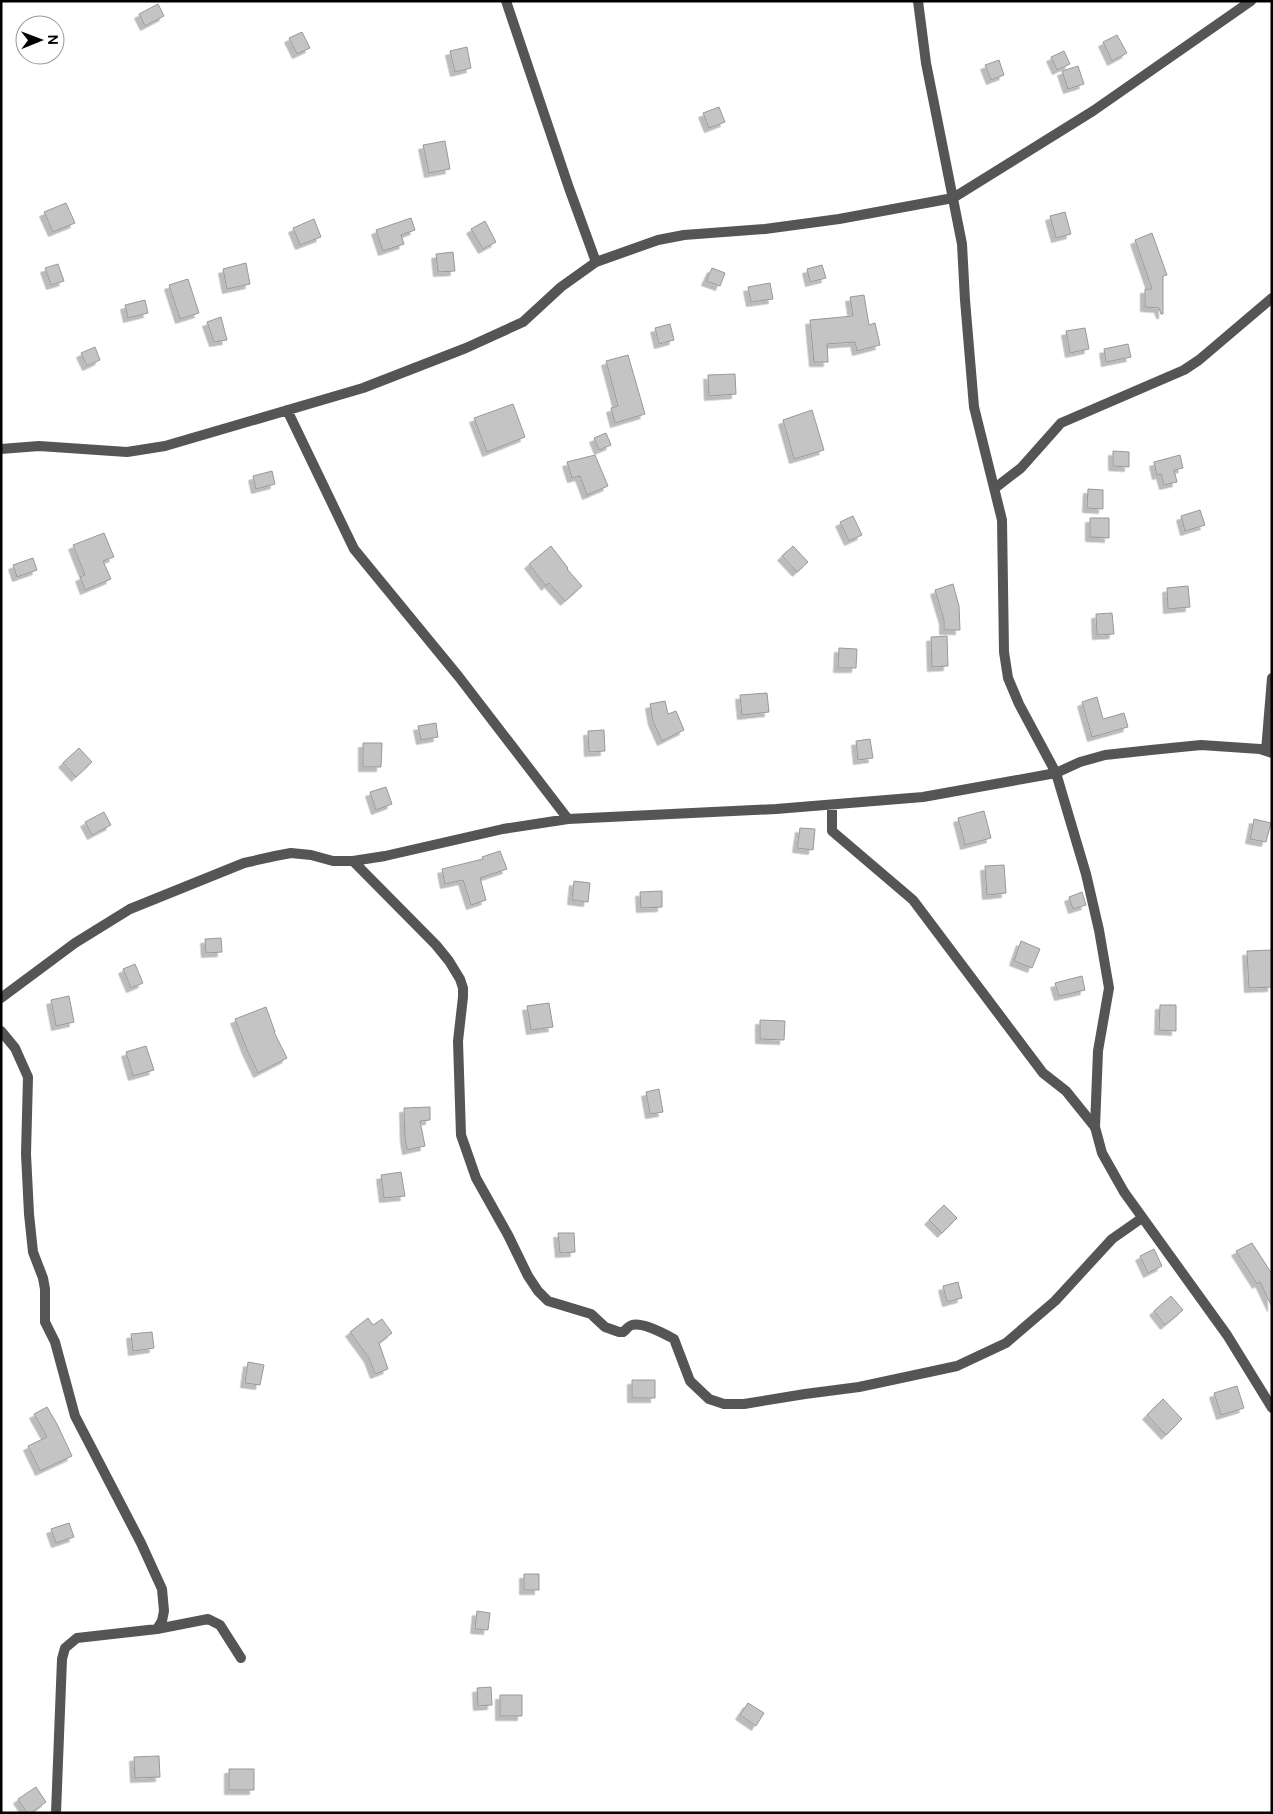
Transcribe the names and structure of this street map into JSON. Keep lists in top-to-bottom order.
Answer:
{
  "north": "right"
}
